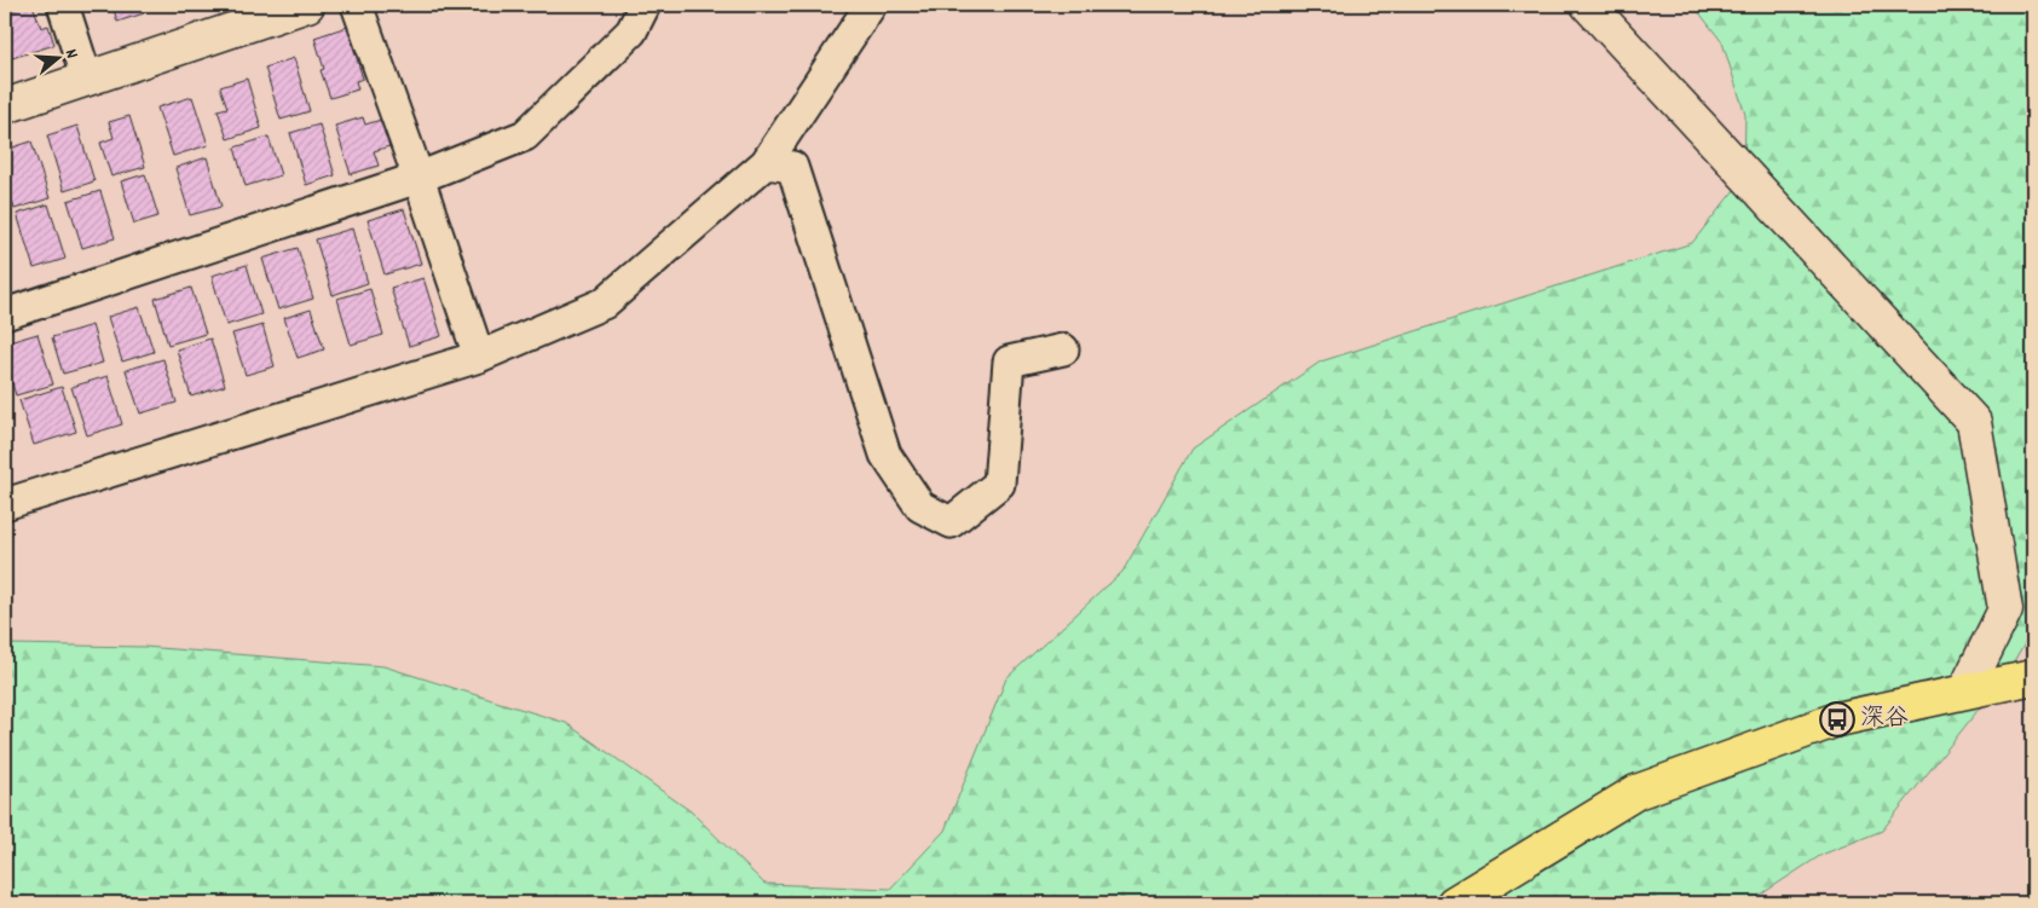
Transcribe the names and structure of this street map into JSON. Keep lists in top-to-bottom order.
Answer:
{
  "places": {
    "bus stop": ["深谷"]
  },
  "north": "right"
}
